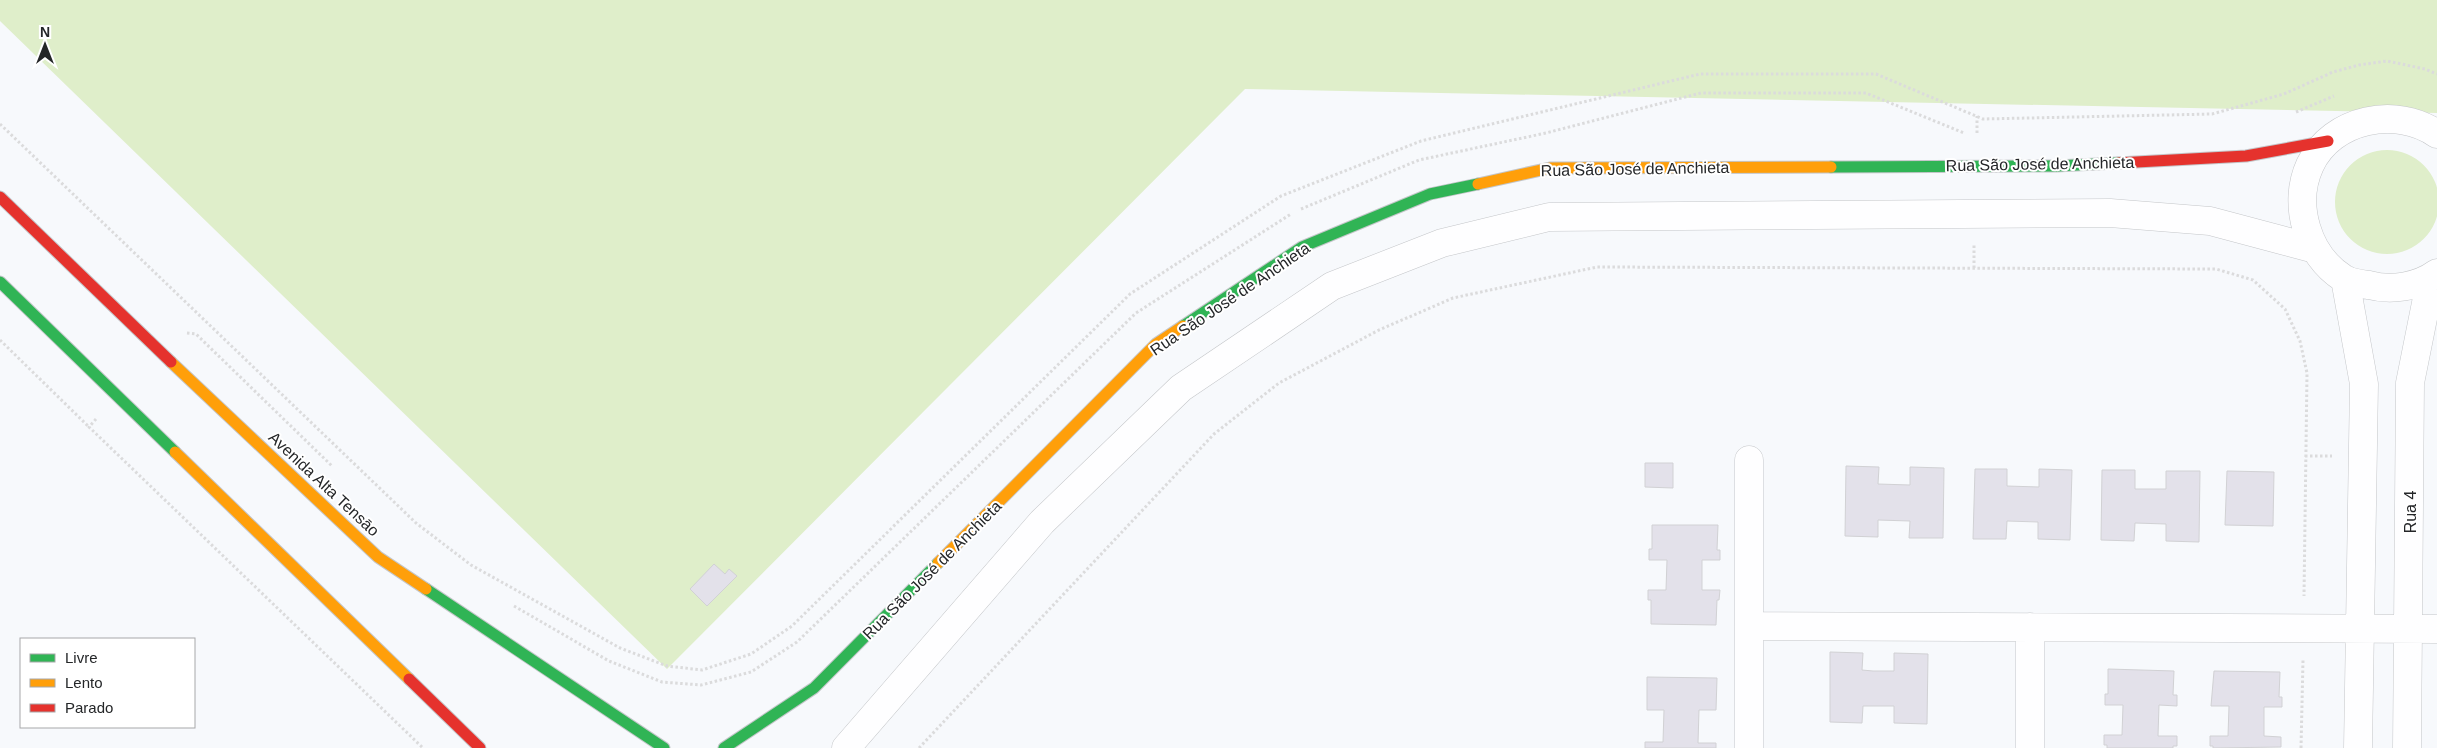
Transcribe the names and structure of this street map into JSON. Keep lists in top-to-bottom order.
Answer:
{
  "streets": {
    "street": ["Rua São José de Anchieta", "Avenida Alta Tensāo", "Rua 4"]
  },
  "crossings": [
    ["Rua São José de Anchieta", "Rua 4"]
  ],
  "legend": ["Livre", "Lento", "Parado"],
  "north": "top"
}
